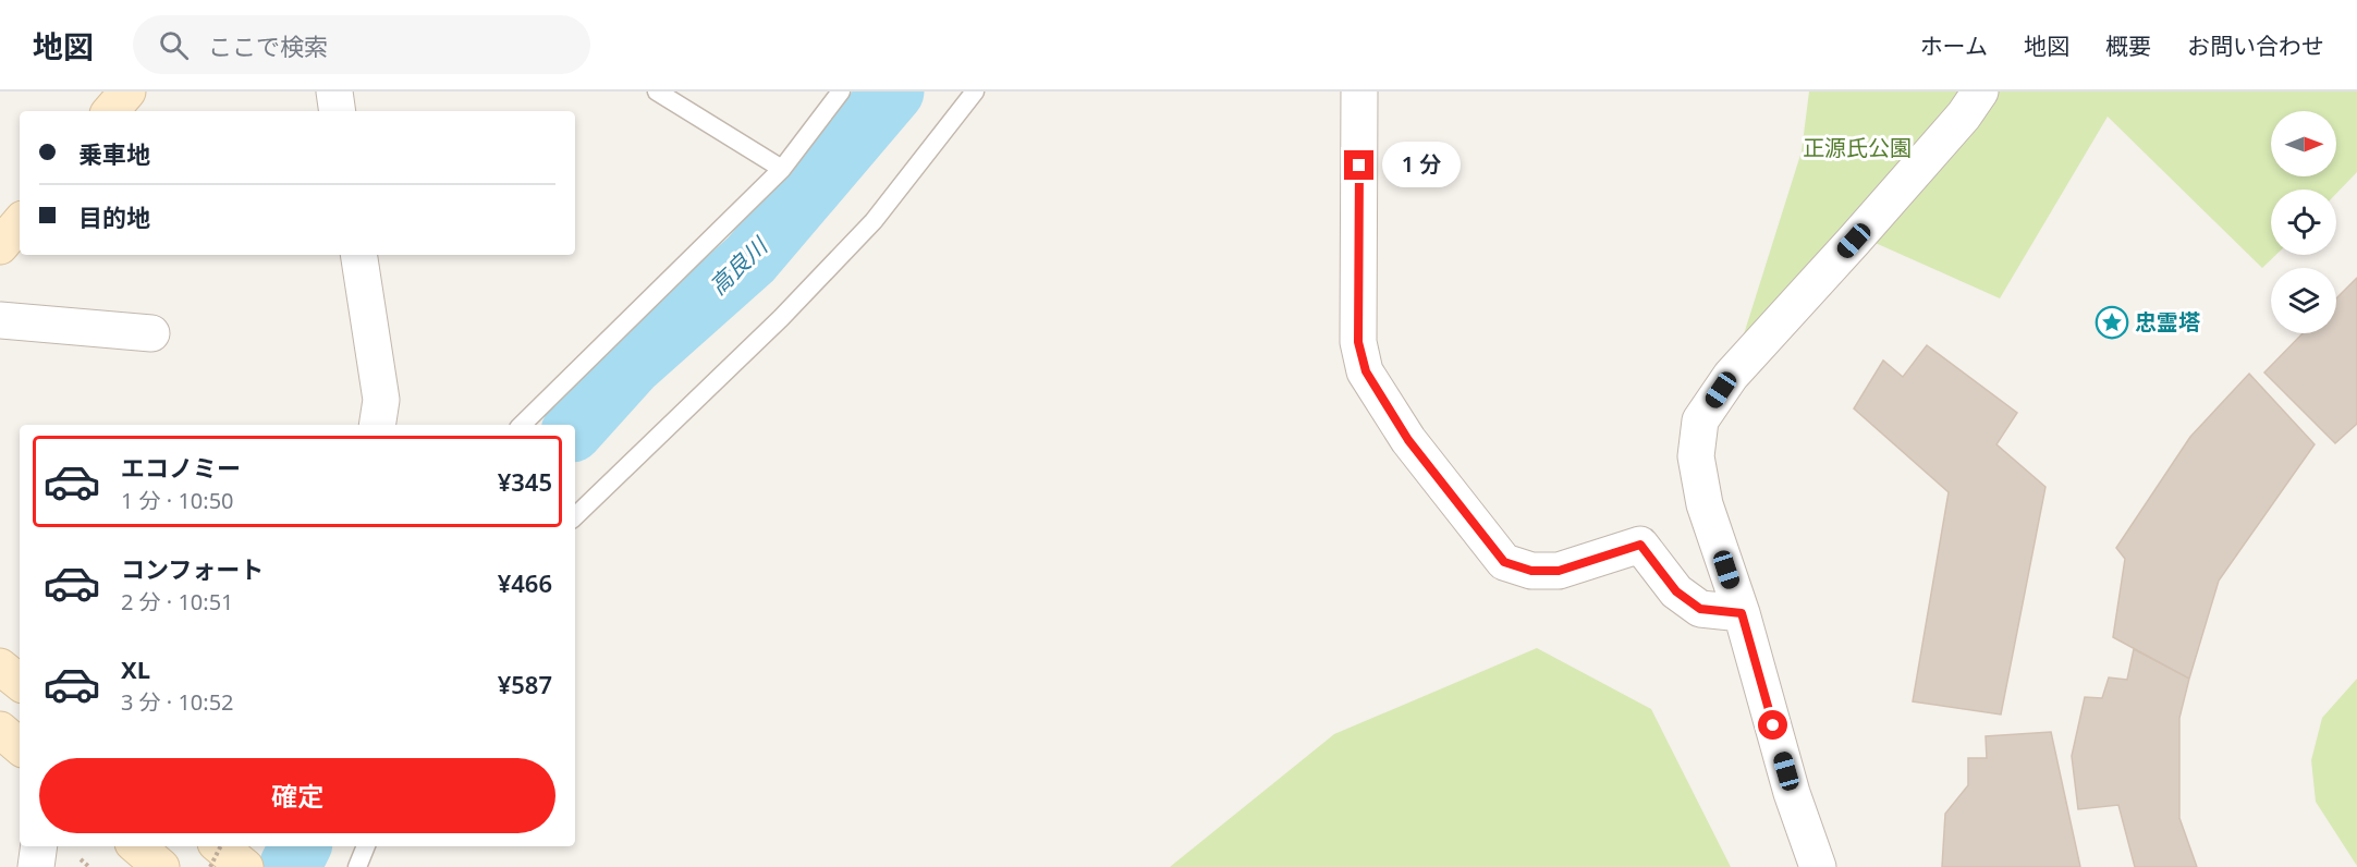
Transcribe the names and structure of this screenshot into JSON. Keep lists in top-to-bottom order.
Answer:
{
  "water": ["高良川"],
  "parks": ["正源氏公園"],
  "places": {
    "place": ["忠霊塔"]
  },
  "north": "right",
  "page": {
    "header": "地図",
    "search": "ここで検索",
    "nav": [
      "ホーム",
      "地図",
      "概要",
      "お問い合わせ"
    ],
    "banner": ["乗車地", "目的地"],
    "bubble": "1 分",
    "list": [
      {
        "name": "エコノミー",
        "note": "1 分 · 10:50",
        "value": "¥345"
      },
      {
        "name": "コンフォート",
        "note": "2 分 · 10:51",
        "value": "¥466"
      },
      {
        "name": "XL",
        "note": "3 分 · 10:52",
        "value": "¥587"
      }
    ],
    "buttons": "確定"
  }
}
